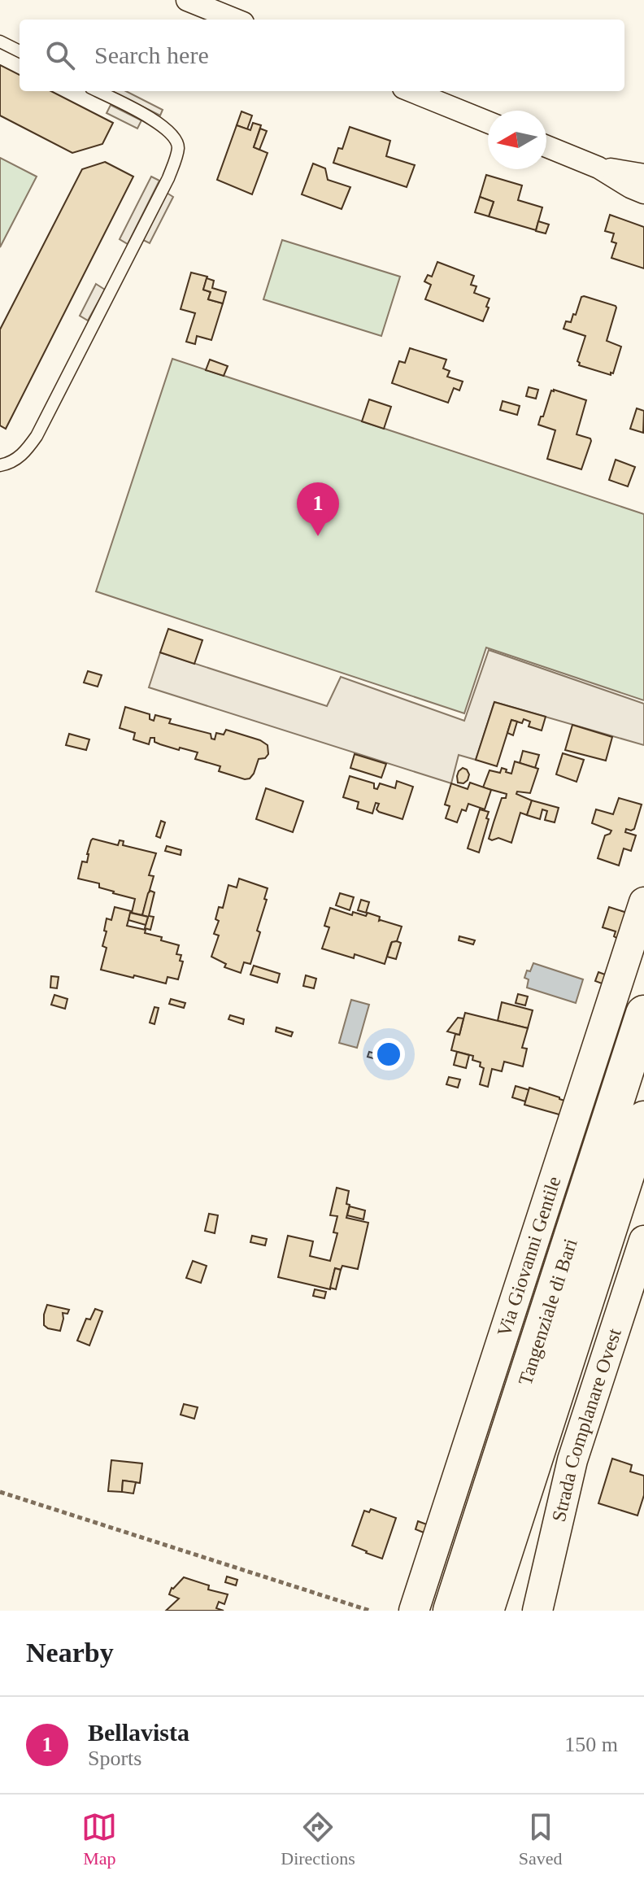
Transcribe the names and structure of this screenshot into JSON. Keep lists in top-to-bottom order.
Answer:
{
  "streets": {
    "highway": ["Tangenziale di Bari"],
    "street": ["Via Giovanni Gentile", "Strada Complanare Ovest"]
  },
  "north": "left",
  "page": {
    "search": "Search here",
    "pins": "1",
    "heading": "Nearby",
    "list": [
      {
        "mark": "1",
        "name": "Bellavista",
        "note": "Sports",
        "value": "150 m"
      }
    ],
    "nav": ["Map", "Directions", "Saved"]
  }
}
